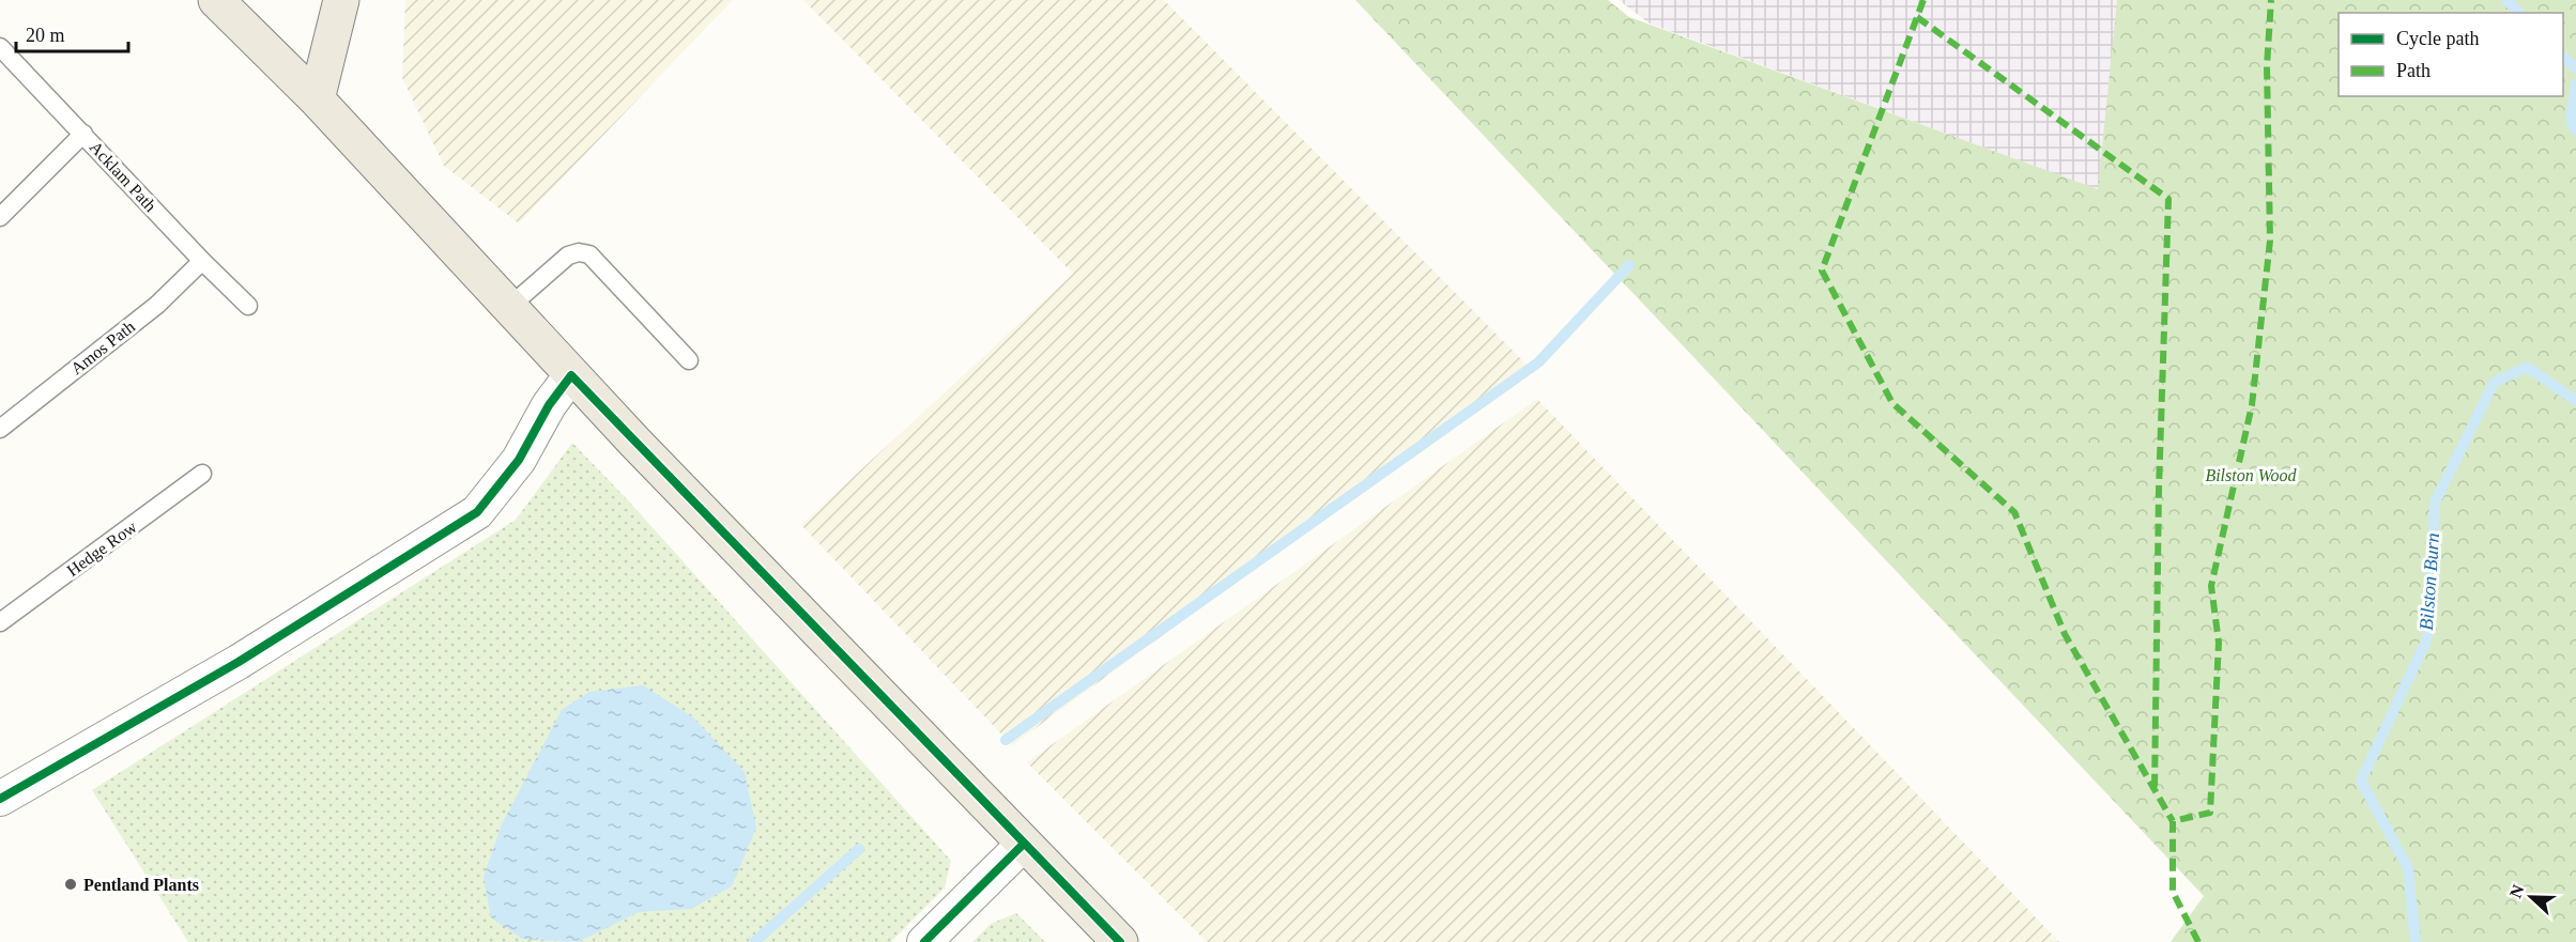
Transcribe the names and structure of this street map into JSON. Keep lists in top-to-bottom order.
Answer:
{
  "streets": {
    "lane": ["Acklam Path", "Amos Path", "Hedge Row"]
  },
  "crossings": [
    ["Acklam Path", "Amos Path"]
  ],
  "water": ["Bilston Burn"],
  "parks": ["Bilston Wood"],
  "places": ["Pentland Plants"],
  "legend": ["Cycle path", "Path"],
  "scale_bar": "20 m",
  "north": "left"
}
